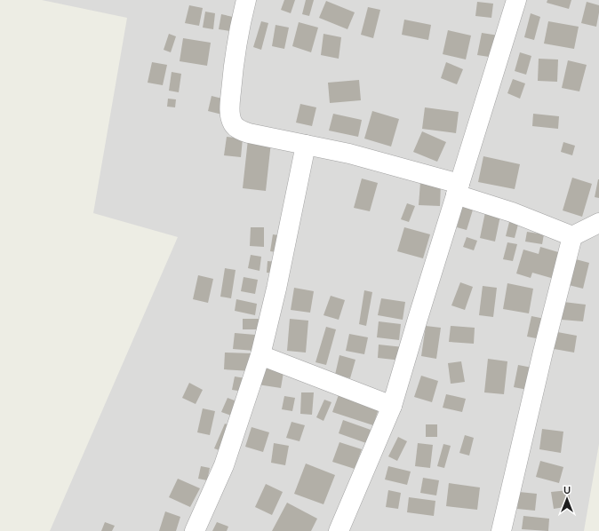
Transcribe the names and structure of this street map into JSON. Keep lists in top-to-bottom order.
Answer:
{
  "north": "top"
}
